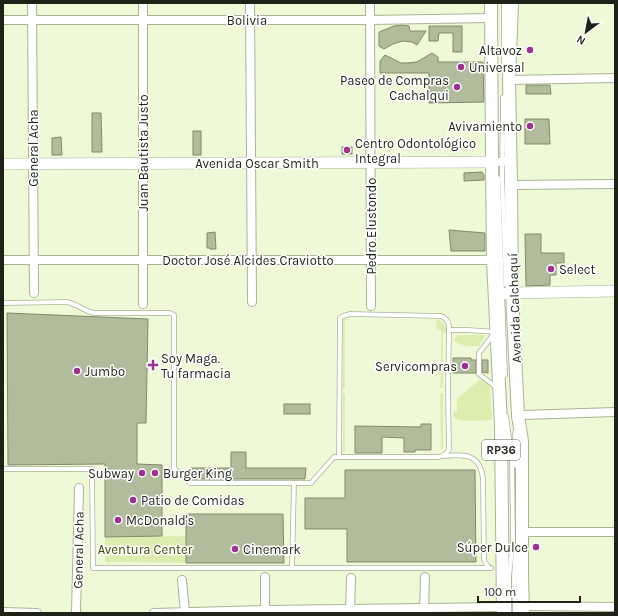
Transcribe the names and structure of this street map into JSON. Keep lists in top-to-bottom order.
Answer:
{
  "streets": {
    "main road": ["Avenida Oscar Smith", "Avenida Calchaquí", "RP36"],
    "street": [
      "Bolivia",
      "General Acha",
      "Juan Bautista Justo",
      "Pedro Elustondo",
      "Doctor José Alcides Craviotto"
    ]
  },
  "crossings": [
    ["Bolivia", "General Acha"],
    ["Bolivia", "Juan Bautista Justo"],
    ["Bolivia", "Pedro Elustondo"],
    ["Bolivia", "Avenida Calchaquí"],
    ["General Acha", "Avenida Oscar Smith"],
    ["General Acha", "Doctor José Alcides Craviotto"],
    ["Juan Bautista Justo", "Avenida Oscar Smith"],
    ["Juan Bautista Justo", "Doctor José Alcides Craviotto"],
    ["Avenida Oscar Smith", "Pedro Elustondo"],
    ["Avenida Oscar Smith", "Avenida Calchaquí"],
    ["Pedro Elustondo", "Doctor José Alcides Craviotto"],
    ["Doctor José Alcides Craviotto", "Avenida Calchaquí"]
  ],
  "parks": ["Aventura Center"],
  "places": {
    "other": [
      "Altavoz",
      "Universal",
      "Paseo de Compras Cachalqui",
      "Avivamiento",
      "Centro Odontológico Integral",
      "Select",
      "Servicompras",
      "Jumbo",
      "Subway",
      "Burger King",
      "Patio de Comidas",
      "McDonald's",
      "Súper Dulce",
      "Cinemark"
    ],
    "health": ["Soy Maga. Tu farmacia"]
  },
  "scale_bar": "100 m",
  "north": "bottom left"
}
